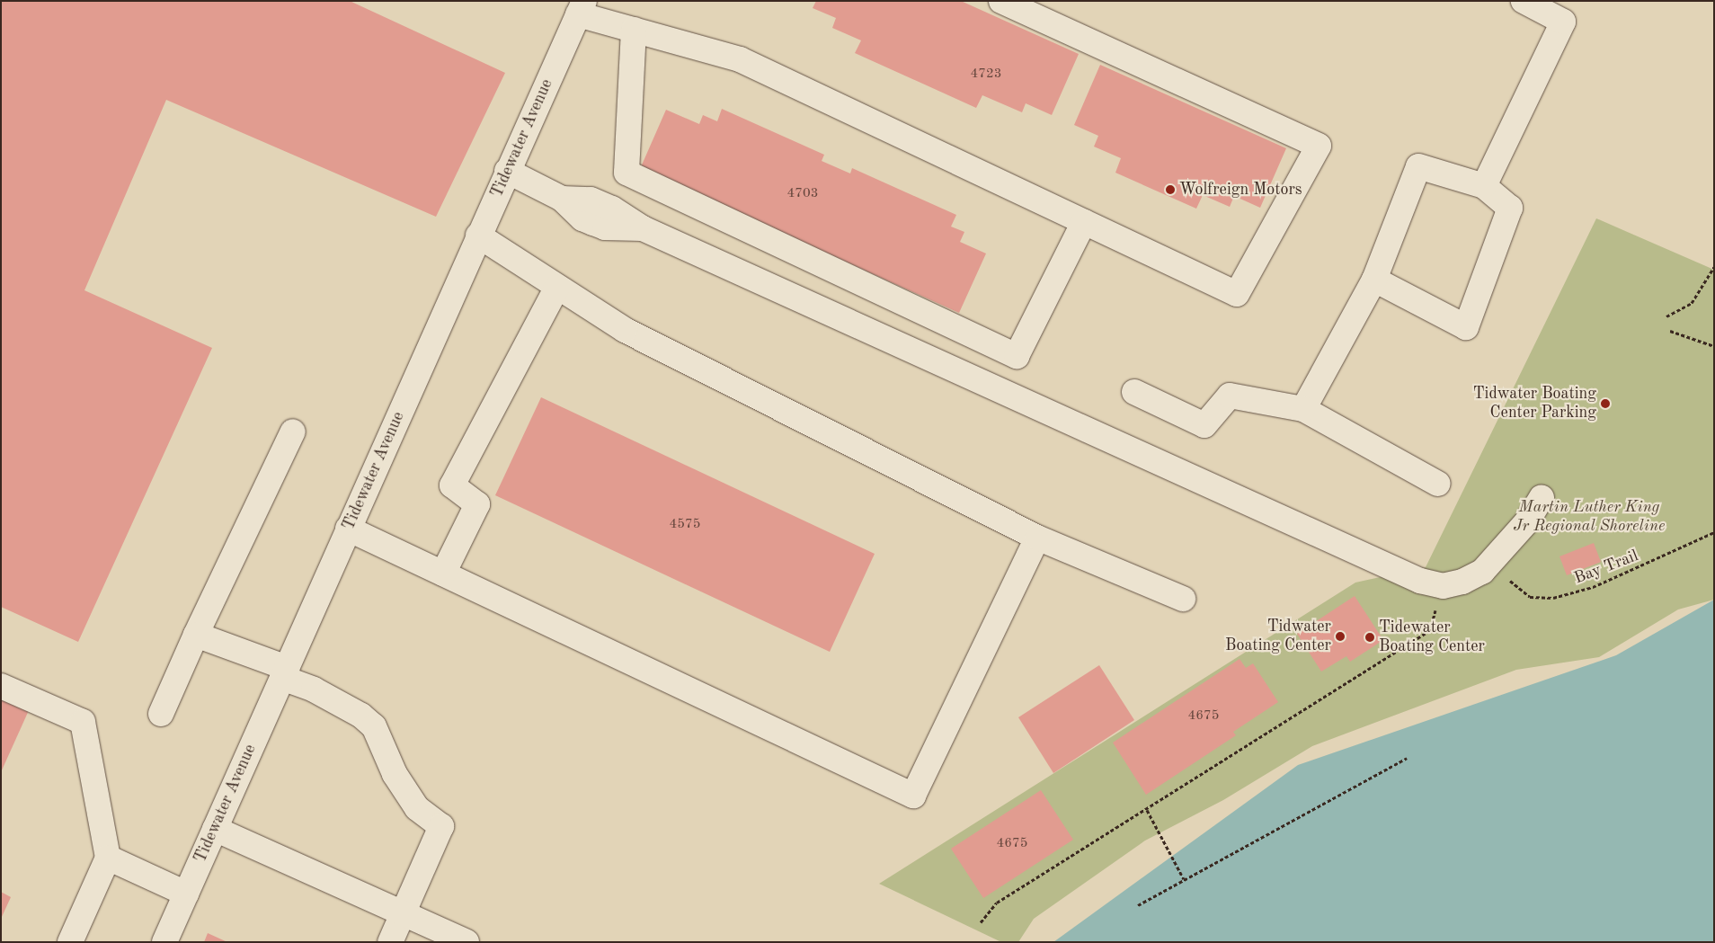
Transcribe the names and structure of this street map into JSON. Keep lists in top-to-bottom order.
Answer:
{
  "streets": {
    "street": ["Tidewater Avenue"],
    "path": ["Bay Trail"]
  },
  "parks": ["Martin Luther King Jr Regional Shoreline"],
  "places": [
    "Wolfreign Motors",
    "Tidwater Boating Center Parking",
    "Tidwater Boating Center",
    "Tidewater Boating Center"
  ],
  "house_numbers": [
    "4723",
    "4703",
    "4575",
    "4675",
    "4675"
  ]
}
